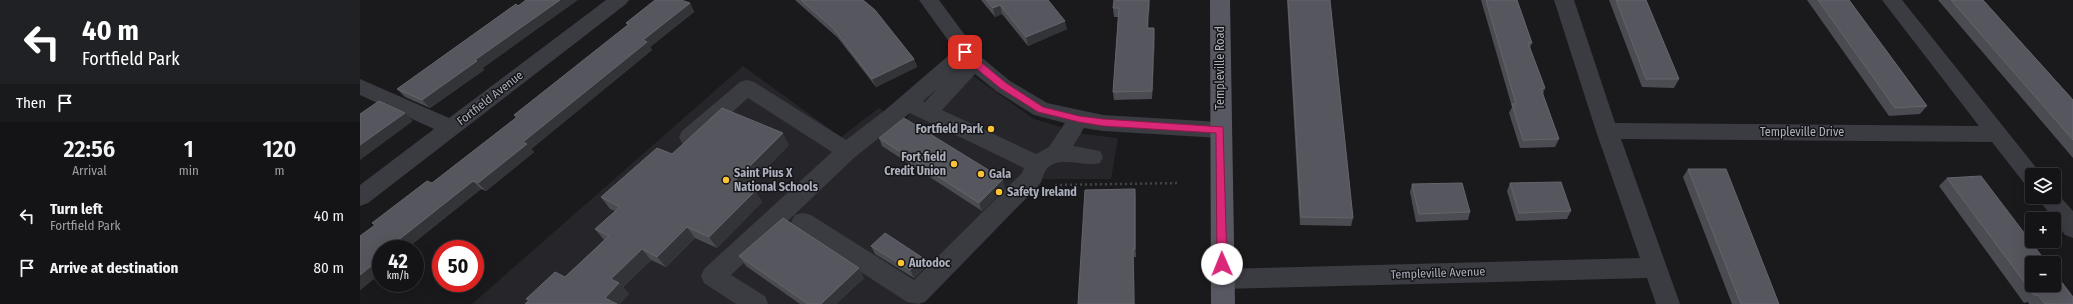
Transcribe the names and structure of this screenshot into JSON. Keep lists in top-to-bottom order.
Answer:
{
  "streets": {
    "main road": ["Templeville Road"],
    "street": ["Fortfield Avenue", "Templeville Drive", "Templeville Avenue"]
  },
  "crossings": [
    ["Templeville Road", "Templeville Avenue"]
  ],
  "places": [
    "Fortfield Park",
    "Fort field Credit Union",
    "Gala",
    "Saint Pius X National Schools",
    "Safety Ireland",
    "Autodoc"
  ],
  "page": {
    "turn": ["40 m", "Fortfield Park"],
    "then": "Then",
    "eta": [
      "22:56",
      "Arrival",
      "1",
      "min",
      "120",
      "m"
    ],
    "map_buttons": ["+", "−"],
    "list": [
      {
        "name": "Turn left",
        "note": "Fortfield Park",
        "value": "40 m"
      },
      {
        "name": "Arrive at destination",
        "value": "80 m"
      }
    ],
    "speed": "42 km/h",
    "limit": "50"
  }
}
